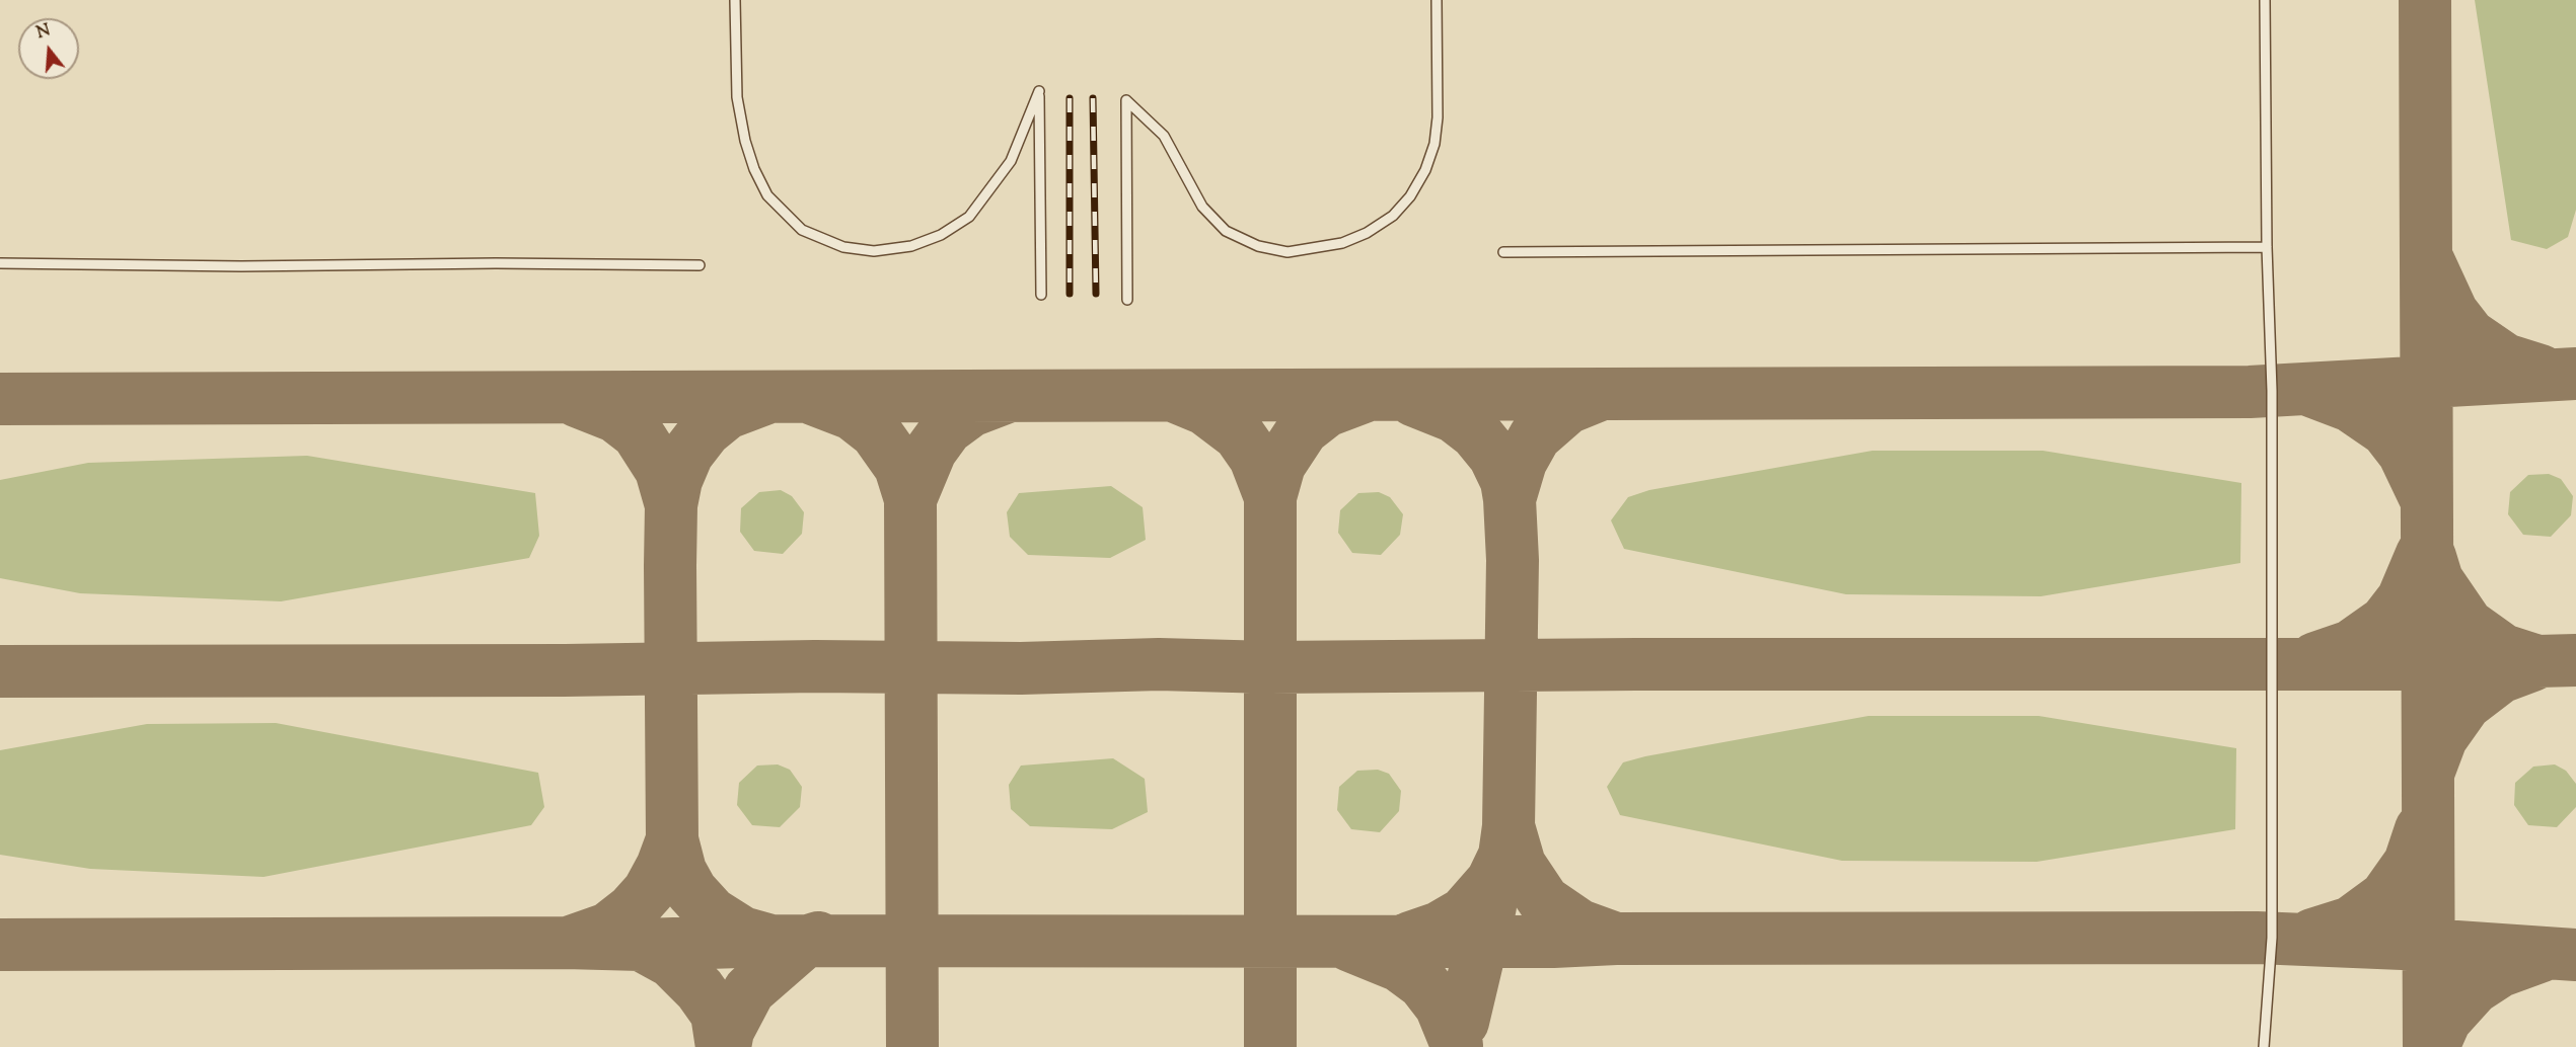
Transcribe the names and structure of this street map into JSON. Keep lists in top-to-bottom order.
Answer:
{
  "north": "top"
}
